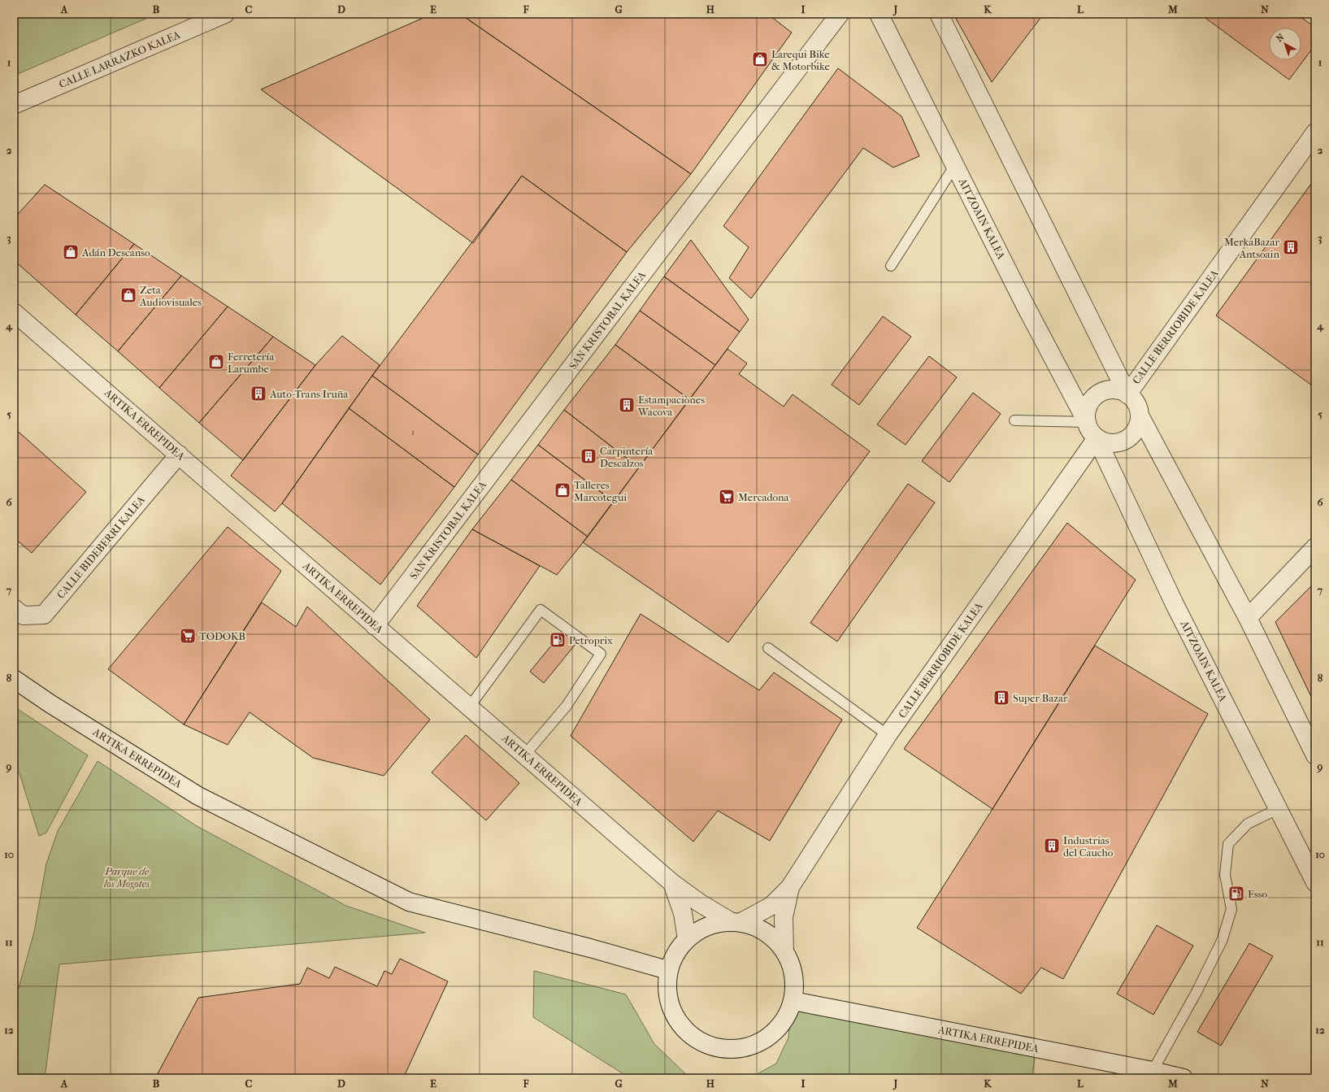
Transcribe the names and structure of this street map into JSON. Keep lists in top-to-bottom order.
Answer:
{
  "streets": {
    "street": [
      "CALLE LARRAZKO KALEA",
      "AITZOAIN KALEA",
      "SAN KRISTOBAL KALEA",
      "CALLE BERRIOBIDE KALEA",
      "ARTIKA ERREPIDEA",
      "CALLE BIDEBERRI KALEA"
    ]
  },
  "crossings": [
    ["AITZOAIN KALEA", "CALLE BERRIOBIDE KALEA"],
    ["SAN KRISTOBAL KALEA", "ARTIKA ERREPIDEA"],
    ["CALLE BERRIOBIDE KALEA", "ARTIKA ERREPIDEA"],
    ["ARTIKA ERREPIDEA", "CALLE BIDEBERRI KALEA"]
  ],
  "parks": ["Parque de los Mogotes"],
  "places": {
    "shop": [
      "Larequi Bike & Motorbike",
      "Adán Descanso",
      "Zeta Audiovisuales",
      "Ferretería Larumbe",
      "Talleres Marcotegui"
    ],
    "building": [
      "MerkaBazar Antsoain",
      "Auto-Trans Iruña",
      "Estampaciones Wacova",
      "Carpintería Descalzos",
      "Super Bazar",
      "Industrias del Caucho"
    ],
    "supermarket": ["Mercadona", "TODOKB"],
    "fuel station": ["Petroprix", "Esso"]
  },
  "house_numbers": ["1"],
  "north": "top left",
  "grid": {
    "columns": [
      "A",
      "B",
      "C",
      "D",
      "E",
      "F",
      "G",
      "H",
      "I",
      "J",
      "K",
      "L",
      "M",
      "N"
    ],
    "rows": [
      "1",
      "2",
      "3",
      "4",
      "5",
      "6",
      "7",
      "8",
      "9",
      "10",
      "11",
      "12"
    ]
  }
}
